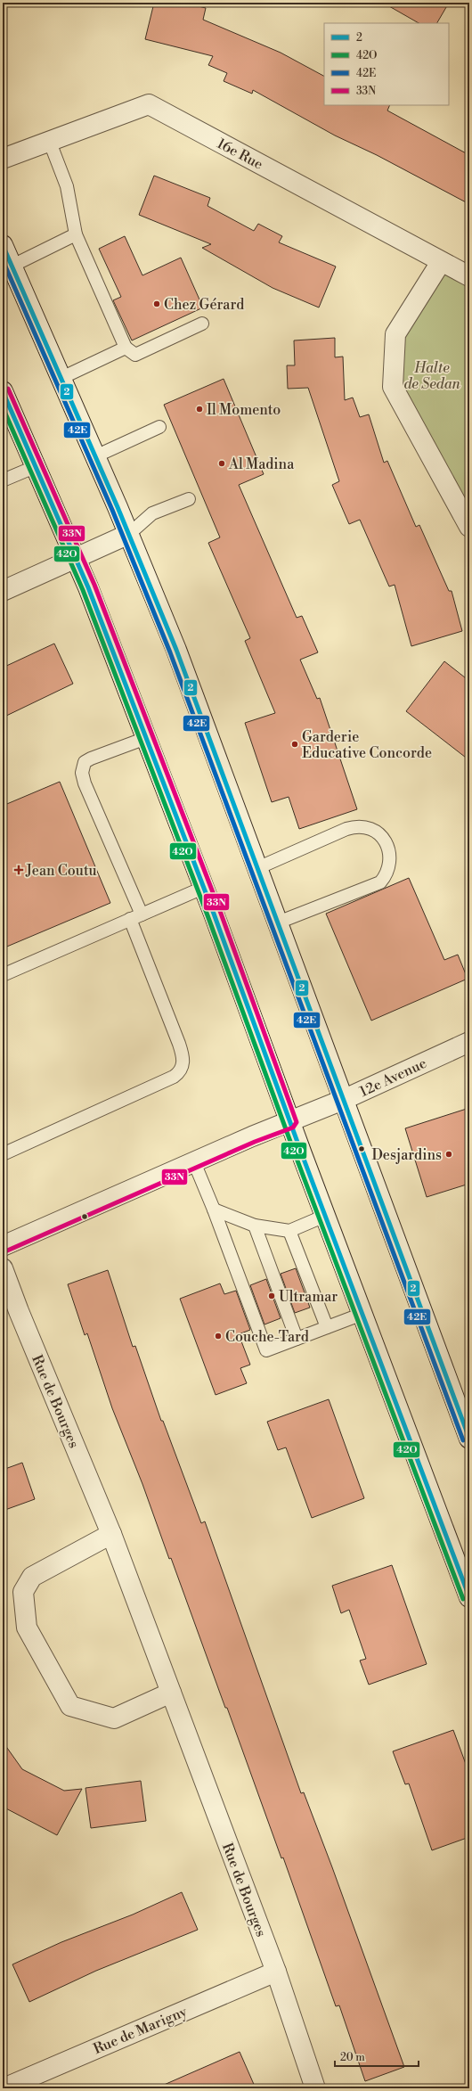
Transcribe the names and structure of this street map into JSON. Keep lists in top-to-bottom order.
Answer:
{
  "streets": {
    "street": [
      "16e Rue",
      "12e Avenue",
      "Rue de Bourges",
      "Rue de Marigny"
    ]
  },
  "crossings": [
    ["Rue de Bourges", "Rue de Marigny"]
  ],
  "parks": ["Halte de Sedan"],
  "places": {
    "other": [
      "Chez Gérard",
      "Il Momento",
      "Al Madina",
      "Garderie Educative Concorde",
      "Desjardins",
      "Ultramar",
      "Couche-Tard"
    ],
    "health": ["Jean Coutu"]
  },
  "lines": [
    "transit line 2",
    "transit line 42E",
    "transit line 33N",
    "transit line 42O"
  ],
  "legend": [
    "2",
    "42O",
    "42E",
    "33N"
  ],
  "scale_bar": "20 m"
}
